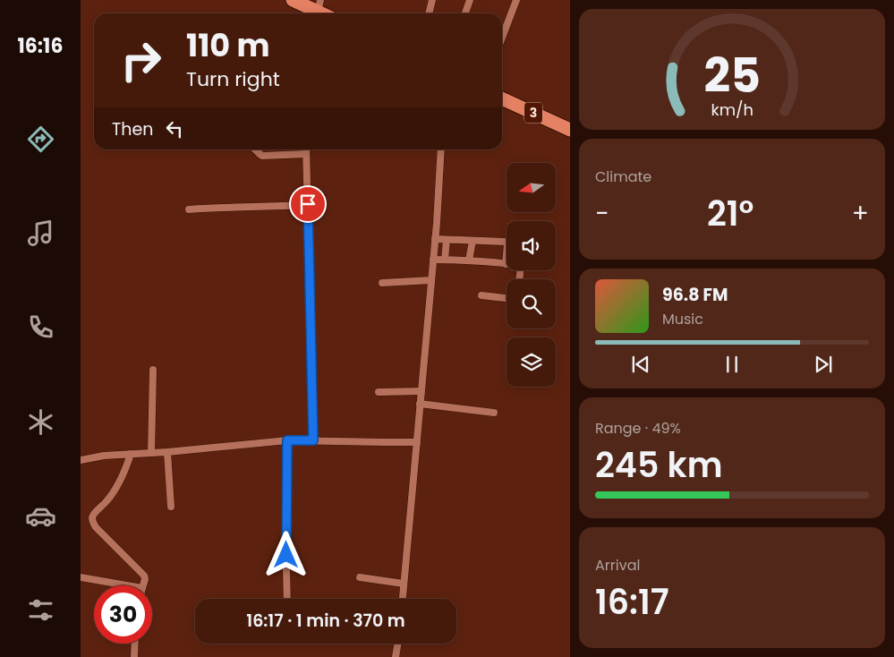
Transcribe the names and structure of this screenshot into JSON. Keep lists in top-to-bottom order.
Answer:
{
  "streets": {
    "highway": ["3"]
  },
  "north": "left",
  "page": {
    "tabs": "16:16",
    "turn": ["110 m", "Turn right"],
    "then": "Then",
    "tile": [
      "Climate",
      ["Range · 49%", "245 km"],
      ["Arrival", "16:17"]
    ],
    "heat": ["−", "21°", "+"],
    "song": ["96.8 FM", "Music"],
    "limit": "30",
    "trip": "16:17 · 1 min · 370 m",
    "gauge": ["25", "km/h"]
  }
}
